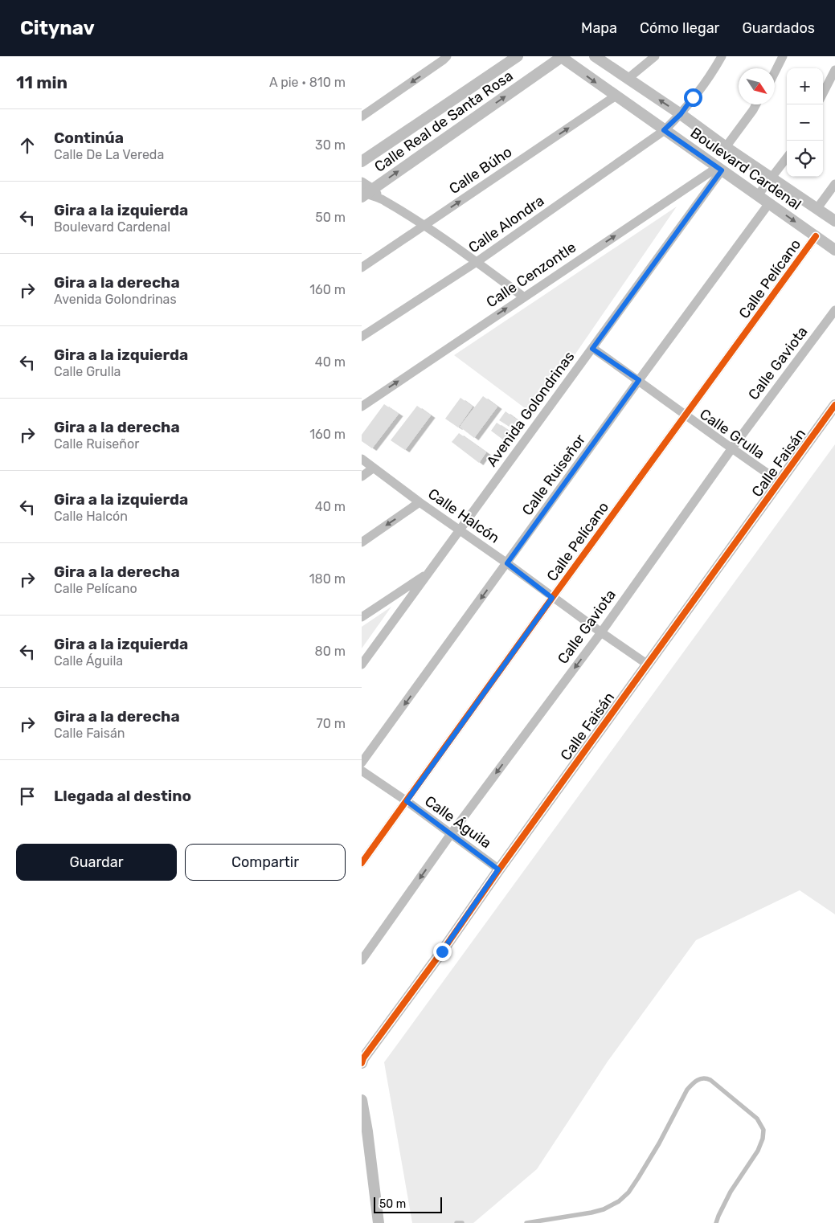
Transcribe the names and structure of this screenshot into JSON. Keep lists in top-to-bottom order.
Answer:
{
  "streets": {
    "street": [
      "Calle Real de Santa Rosa",
      "Boulevard Cardenal",
      "Calle Búho",
      "Calle Alondra",
      "Calle Cenzontle",
      "Calle Pelícano",
      "Calle Gaviota",
      "Avenida Golondrinas",
      "Calle Grulla",
      "Calle Faisán",
      "Calle Ruiseñor",
      "Calle Halcón",
      "Calle Águila"
    ]
  },
  "crossings": [
    ["Calle Real de Santa Rosa", "Boulevard Cardenal"],
    ["Boulevard Cardenal", "Calle Búho"],
    ["Boulevard Cardenal", "Calle Alondra"],
    ["Boulevard Cardenal", "Calle Cenzontle"],
    ["Boulevard Cardenal", "Calle Pelícano"],
    ["Boulevard Cardenal", "Avenida Golondrinas"],
    ["Boulevard Cardenal", "Calle Ruiseñor"],
    ["Calle Cenzontle", "Avenida Golondrinas"],
    ["Calle Pelícano", "Calle Grulla"],
    ["Calle Pelícano", "Calle Halcón"],
    ["Calle Pelícano", "Calle Águila"],
    ["Calle Gaviota", "Calle Grulla"],
    ["Calle Gaviota", "Calle Halcón"],
    ["Calle Gaviota", "Calle Águila"],
    ["Avenida Golondrinas", "Calle Grulla"],
    ["Avenida Golondrinas", "Calle Halcón"],
    ["Calle Grulla", "Calle Faisán"],
    ["Calle Grulla", "Calle Ruiseñor"],
    ["Calle Faisán", "Calle Halcón"],
    ["Calle Faisán", "Calle Águila"],
    ["Calle Ruiseñor", "Calle Halcón"]
  ],
  "one_way": [
    "Calle Búho",
    "Calle Cenzontle",
    "Calle Gaviota",
    "Calle Ruiseñor"
  ],
  "scale_bar": "50 m",
  "north": "bottom right",
  "page": {
    "header": "Citynav",
    "nav": ["Mapa", "Cómo llegar", "Guardados"],
    "heading": ["11 min", "A pie · 810 m"],
    "map_buttons": ["+", "−"],
    "list": [
      ["Continúa", "Calle De La Vereda", "30 m"],
      ["Gira a la izquierda", "Boulevard Cardenal", "50 m"],
      ["Gira a la derecha", "Avenida Golondrinas", "160 m"],
      ["Gira a la izquierda", "Calle Grulla", "40 m"],
      ["Gira a la derecha", "Calle Ruiseñor", "160 m"],
      ["Gira a la izquierda", "Calle Halcón", "40 m"],
      ["Gira a la derecha", "Calle Pelícano", "180 m"],
      ["Gira a la izquierda", "Calle Águila", "80 m"],
      ["Gira a la derecha", "Calle Faisán", "70 m"],
      "Llegada al destino"
    ],
    "buttons": ["Guardar", "Compartir"],
    "scale": "50 m"
  }
}
